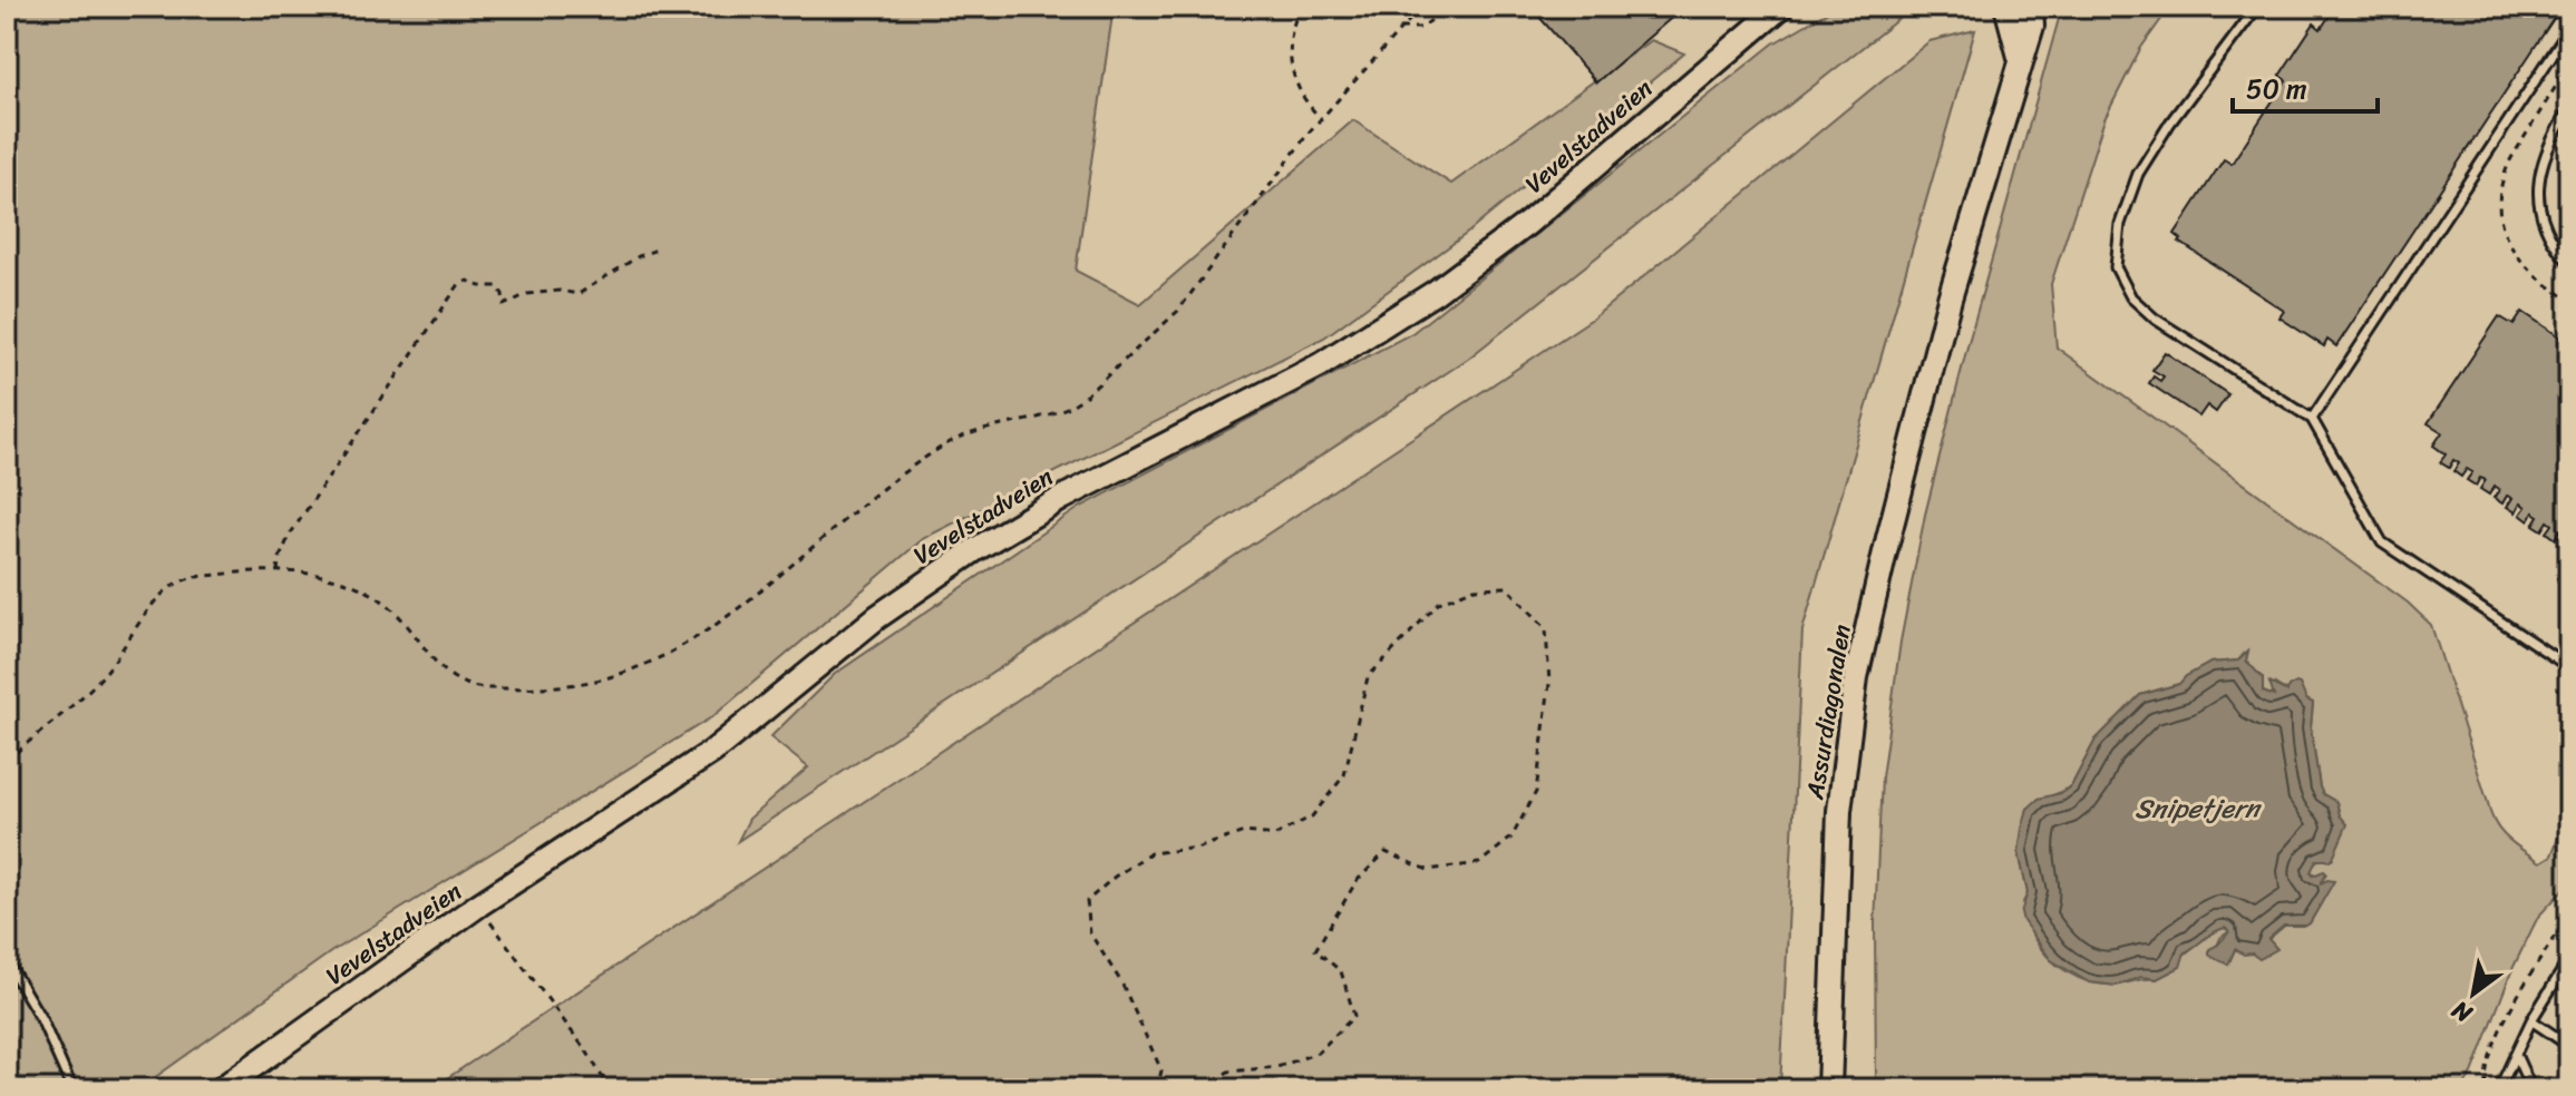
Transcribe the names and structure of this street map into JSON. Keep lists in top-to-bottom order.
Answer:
{
  "streets": {
    "main road": ["Vevelstadveien", "Assurdiagonalen"]
  },
  "water": ["Snipetjern"],
  "scale_bar": "50 m",
  "north": "bottom left"
}
